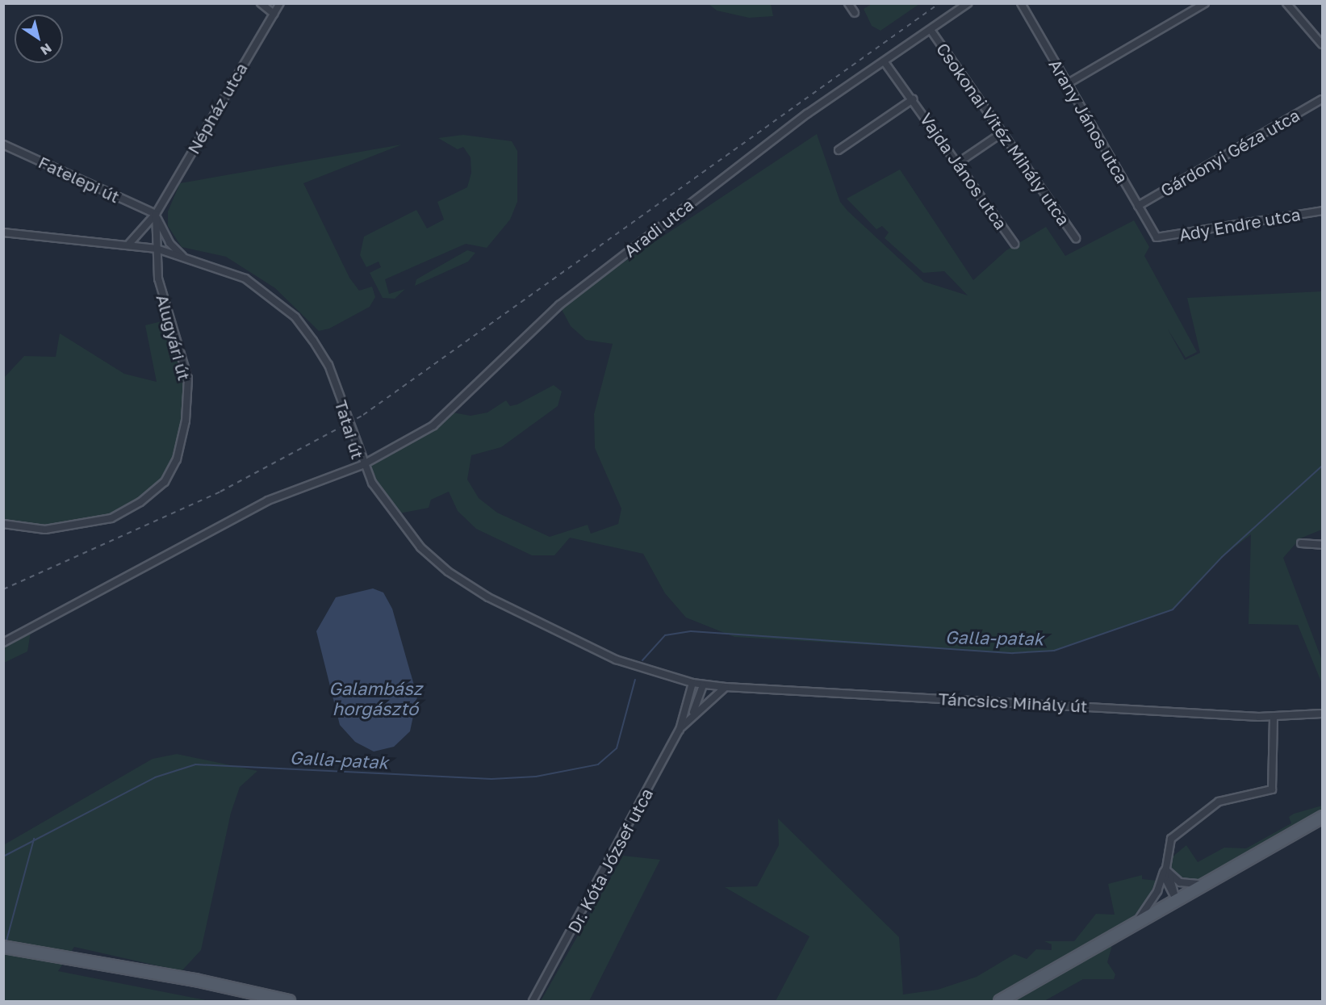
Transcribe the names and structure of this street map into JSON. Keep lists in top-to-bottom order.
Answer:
{
  "streets": {
    "street": [
      "Népház utca",
      "Arany János utca",
      "Csokonai Vitéz Mihály utca",
      "Gárdonyi Géza utca",
      "Vajda János utca",
      "Fatelepi út",
      "Ady Endre utca",
      "Aradi utca",
      "Alugyári út",
      "Tatai út",
      "Táncsics Mihály út",
      "Dr. Kóta József utca"
    ]
  },
  "crossings": [
    ["Népház utca", "Fatelepi út"],
    ["Népház utca", "Tatai út"],
    ["Arany János utca", "Gárdonyi Géza utca"],
    ["Arany János utca", "Ady Endre utca"],
    ["Csokonai Vitéz Mihály utca", "Aradi utca"],
    ["Vajda János utca", "Aradi utca"],
    ["Aradi utca", "Tatai út"],
    ["Aradi utca", "Táncsics Mihály út"],
    ["Alugyári út", "Tatai út"],
    ["Tatai út", "Táncsics Mihály út"],
    ["Táncsics Mihály út", "Dr. Kóta József utca"]
  ],
  "water": ["Galla-patak", "Galambász horgásztó"],
  "north": "bottom right"
}
